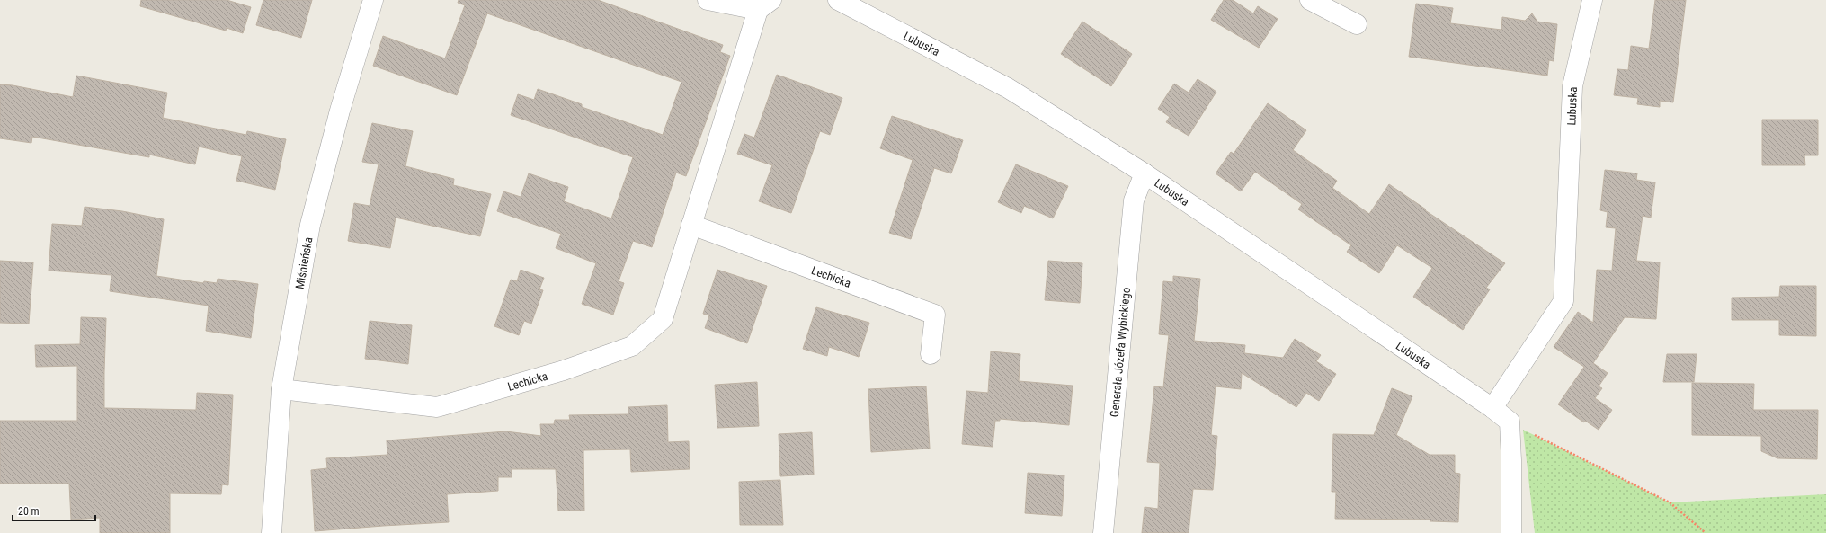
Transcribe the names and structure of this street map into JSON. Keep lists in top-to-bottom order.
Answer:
{
  "streets": {
    "street": [
      "Lubuska",
      "Miśnieńska",
      "Lechicka",
      "Generała Józefa Wybickiego"
    ]
  },
  "crossings": [
    ["Lubuska", "Generała Józefa Wybickiego"],
    ["Miśnieńska", "Lechicka"]
  ],
  "scale_bar": "20 m"
}
